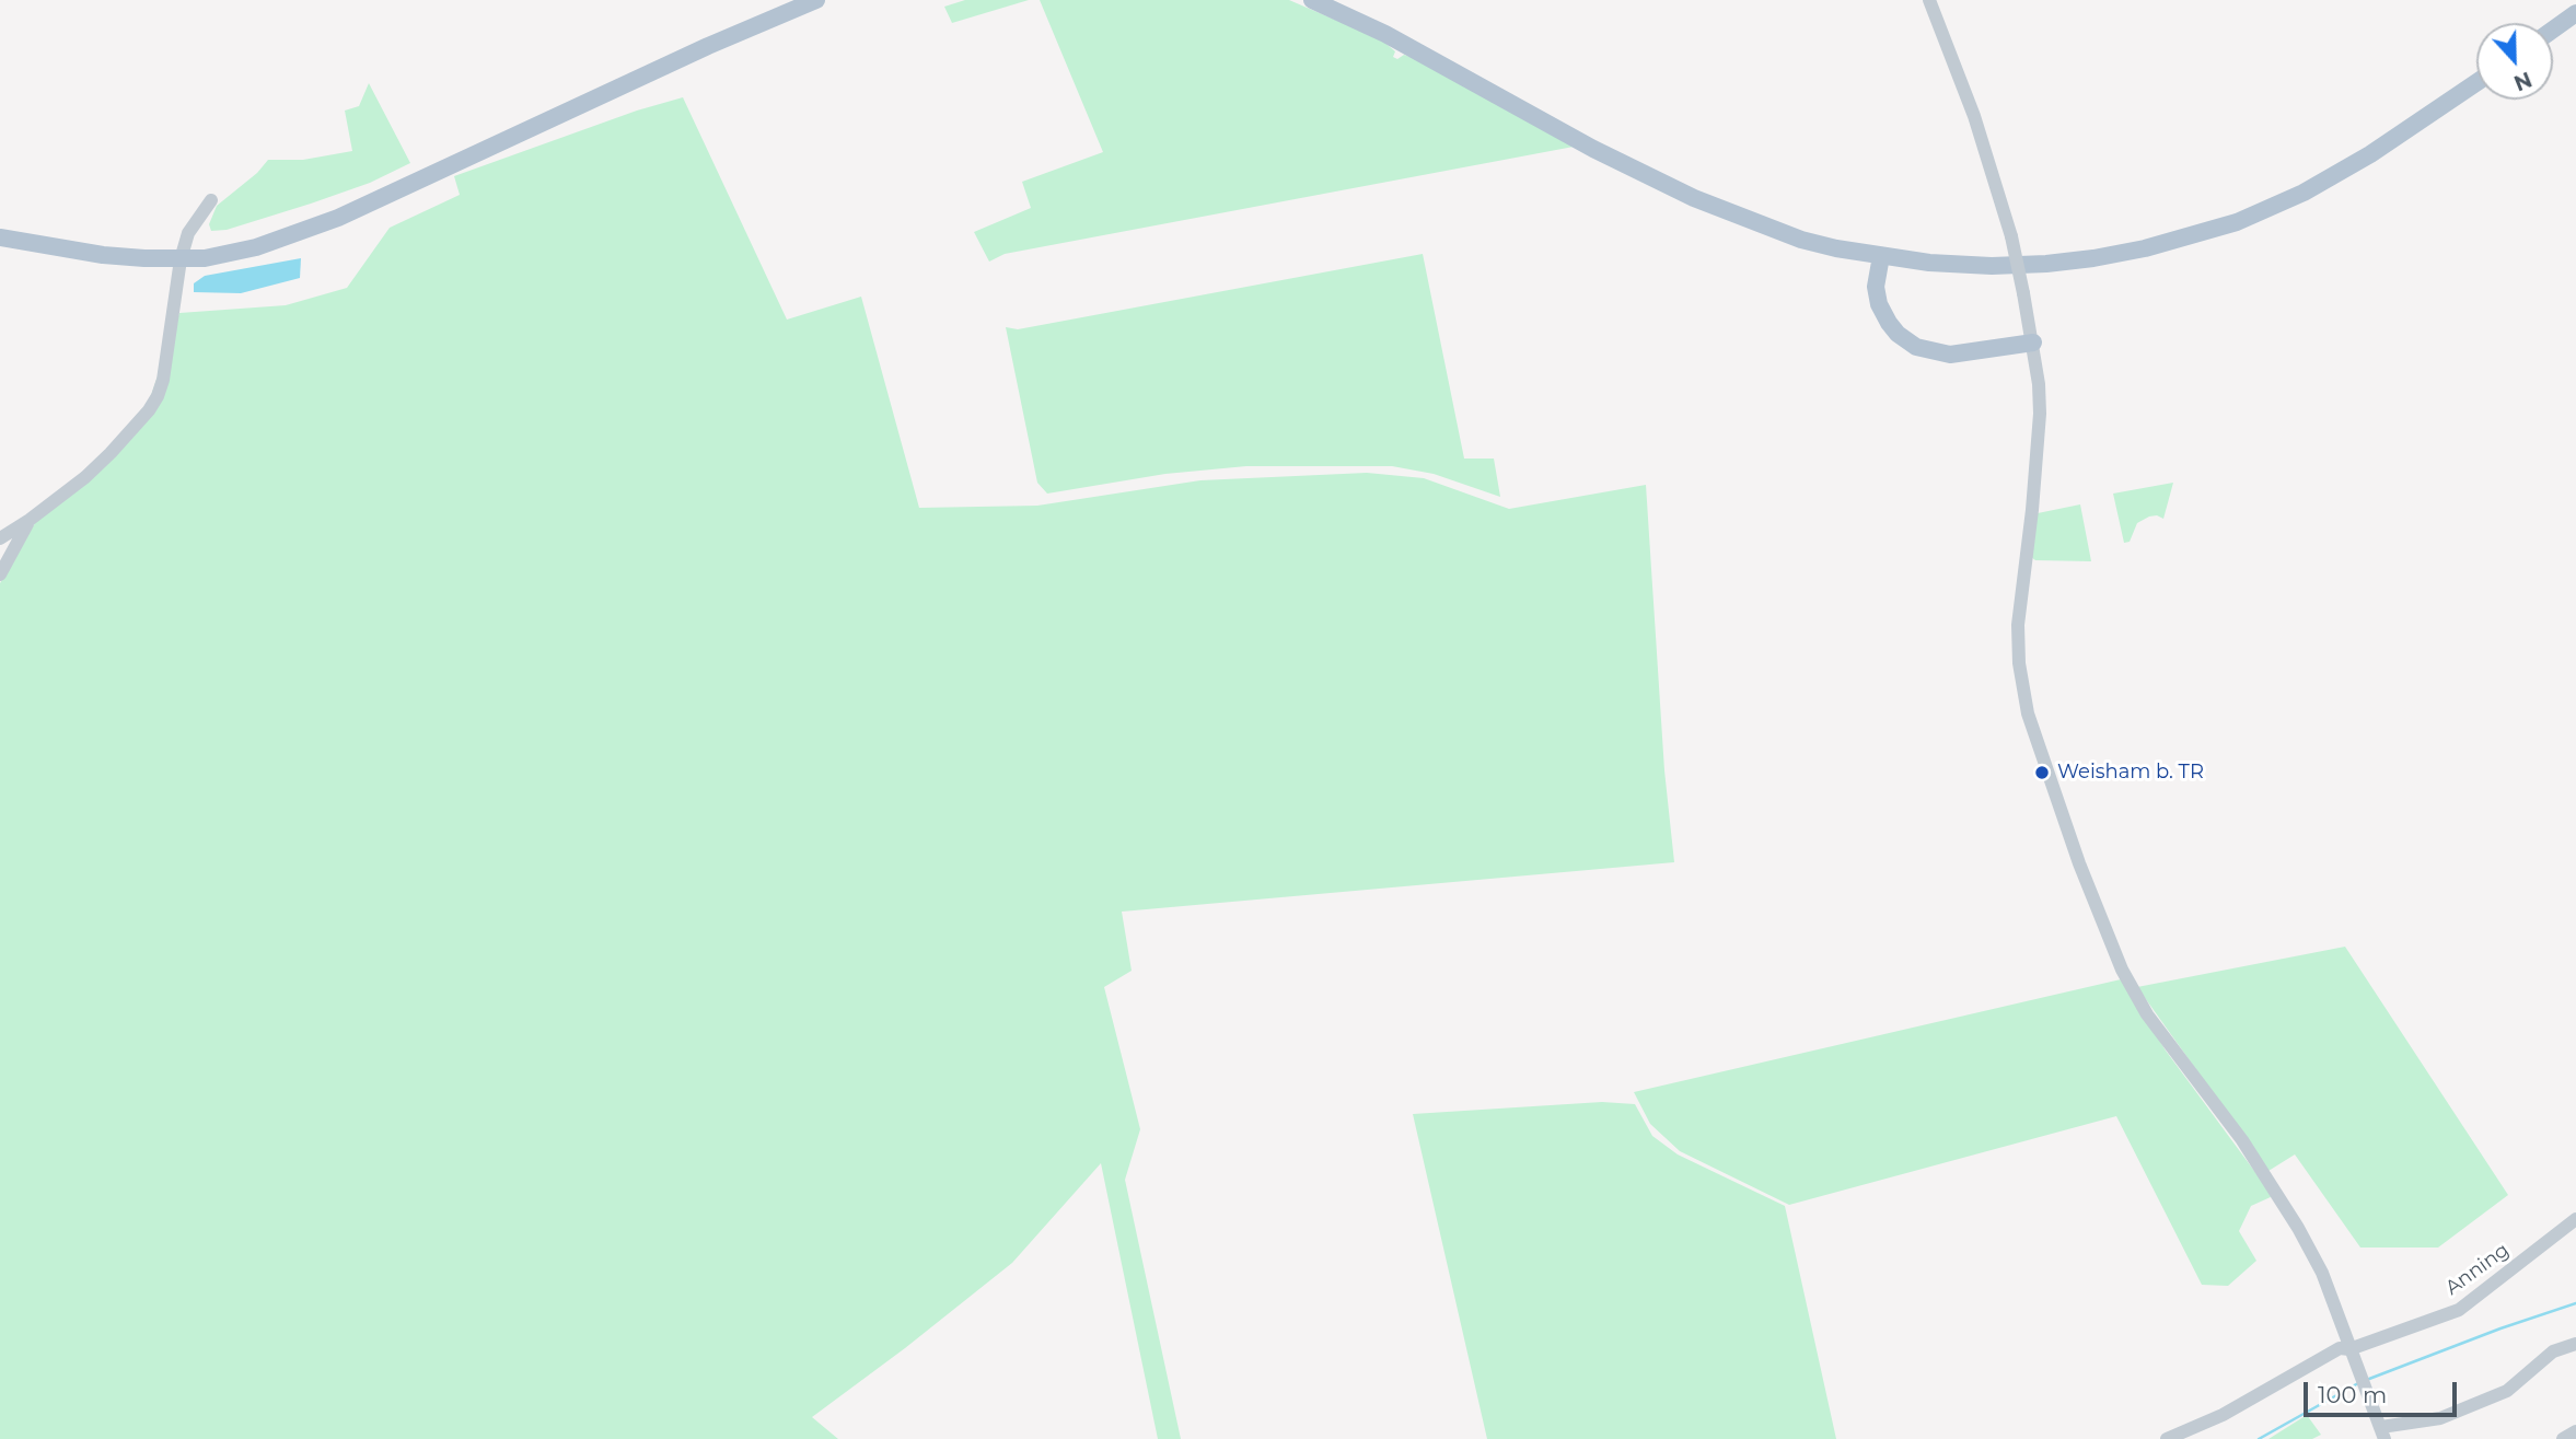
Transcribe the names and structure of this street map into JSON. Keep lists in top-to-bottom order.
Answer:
{
  "streets": {
    "street": ["Anning"]
  },
  "places": ["Weisham b. TR"],
  "scale_bar": "100 m",
  "north": "bottom"
}
